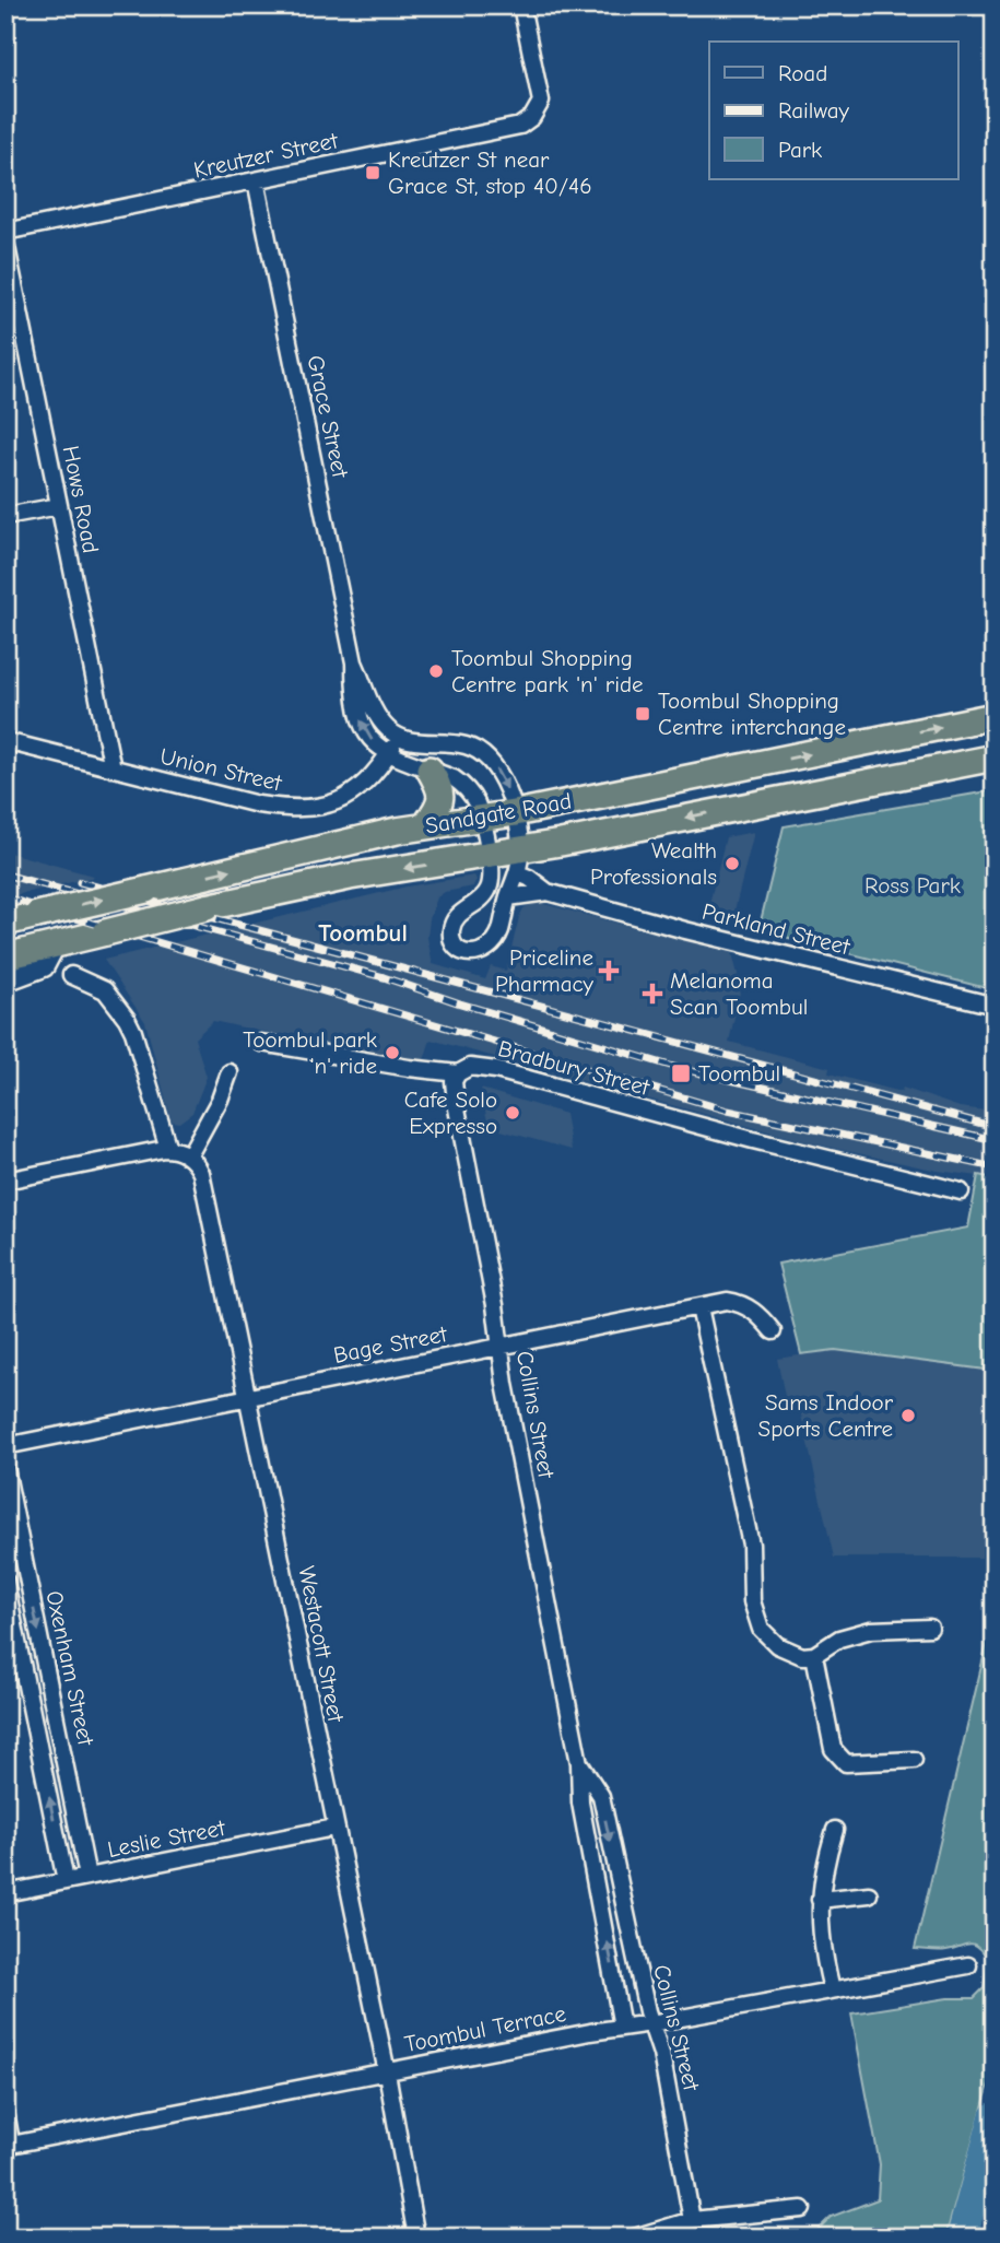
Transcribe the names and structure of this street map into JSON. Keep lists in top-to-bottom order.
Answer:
{
  "streets": {
    "highway": ["Sandgate Road"],
    "street": [
      "Kreutzer Street",
      "Grace Street",
      "Hows Road",
      "Union Street",
      "Parkland Street",
      "Bradbury Street",
      "Bage Street",
      "Collins Street",
      "Westacott Street",
      "Oxenham Street",
      "Leslie Street",
      "Toombul Terrace"
    ]
  },
  "crossings": [
    ["Kreutzer Street", "Grace Street"],
    ["Grace Street", "Union Street"],
    ["Grace Street", "Sandgate Road"],
    ["Grace Street", "Parkland Street"],
    ["Hows Road", "Union Street"],
    ["Sandgate Road", "Parkland Street"],
    ["Bradbury Street", "Collins Street"],
    ["Bage Street", "Collins Street"],
    ["Bage Street", "Westacott Street"],
    ["Collins Street", "Toombul Terrace"],
    ["Westacott Street", "Leslie Street"],
    ["Westacott Street", "Toombul Terrace"],
    ["Oxenham Street", "Leslie Street"]
  ],
  "districts": ["Toombul"],
  "parks": ["Ross Park"],
  "places": {
    "transit": ["Kreutzer St near Grace St, stop 40/46", "Toombul Shopping Centre interchange", "Toombul"],
    "other": [
      "Toombul Shopping Centre park 'n' ride",
      "Wealth Professionals",
      "Toombul park 'n' ride",
      "Cafe Solo Expresso",
      "Sams Indoor Sports Centre"
    ],
    "health": ["Priceline Pharmacy", "Melanoma Scan Toombul"]
  },
  "legend": ["Road", "Railway", "Park"]
}
